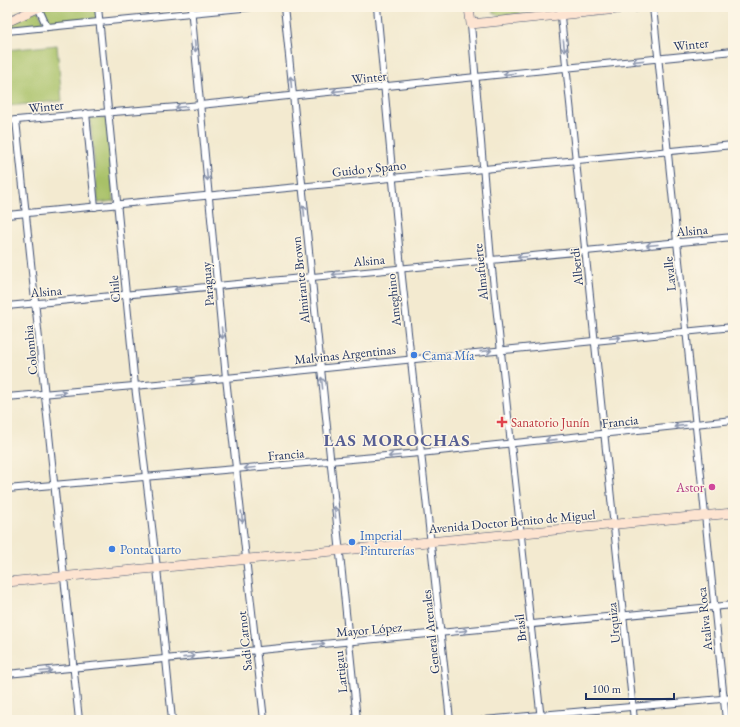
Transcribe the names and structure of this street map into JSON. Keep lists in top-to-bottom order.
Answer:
{
  "streets": {
    "main road": ["Almafuerte", "Avenida Doctor Benito de Miguel"],
    "street": [
      "Winter",
      "Guido y Spano",
      "Alsina",
      "Alberdi",
      "Lavalle",
      "Almirante Brown",
      "Paraguay",
      "Chile",
      "Ameghino",
      "Colombia",
      "Malvinas Argentinas",
      "Francia",
      "Ataliva Roca",
      "Urquiza",
      "Brasil",
      "Mayor López",
      "General Arenales",
      "Sadi Carnot",
      "Lartigau"
    ]
  },
  "crossings": [
    ["Winter", "Alberdi"],
    ["Winter", "Almafuerte"],
    ["Winter", "Lavalle"],
    ["Winter", "Almirante Brown"],
    ["Winter", "Paraguay"],
    ["Winter", "Chile"],
    ["Winter", "Ameghino"],
    ["Winter", "Colombia"],
    ["Guido y Spano", "Alberdi"],
    ["Guido y Spano", "Almafuerte"],
    ["Guido y Spano", "Lavalle"],
    ["Guido y Spano", "Almirante Brown"],
    ["Guido y Spano", "Paraguay"],
    ["Guido y Spano", "Chile"],
    ["Guido y Spano", "Ameghino"],
    ["Guido y Spano", "Colombia"],
    ["Alsina", "Alberdi"],
    ["Alsina", "Almafuerte"],
    ["Alsina", "Lavalle"],
    ["Alsina", "Almirante Brown"],
    ["Alsina", "Paraguay"],
    ["Alsina", "Chile"],
    ["Alsina", "Ameghino"],
    ["Alsina", "Colombia"],
    ["Alberdi", "Malvinas Argentinas"],
    ["Alberdi", "Francia"],
    ["Alberdi", "Avenida Doctor Benito de Miguel"],
    ["Alberdi", "Urquiza"],
    ["Almafuerte", "Malvinas Argentinas"],
    ["Almafuerte", "Francia"],
    ["Almafuerte", "Avenida Doctor Benito de Miguel"],
    ["Almafuerte", "Brasil"],
    ["Lavalle", "Malvinas Argentinas"],
    ["Lavalle", "Francia"],
    ["Lavalle", "Avenida Doctor Benito de Miguel"],
    ["Lavalle", "Ataliva Roca"],
    ["Almirante Brown", "Malvinas Argentinas"],
    ["Almirante Brown", "Francia"],
    ["Almirante Brown", "Avenida Doctor Benito de Miguel"],
    ["Almirante Brown", "Lartigau"],
    ["Paraguay", "Malvinas Argentinas"],
    ["Paraguay", "Francia"],
    ["Paraguay", "Avenida Doctor Benito de Miguel"],
    ["Paraguay", "Sadi Carnot"],
    ["Chile", "Malvinas Argentinas"],
    ["Chile", "Francia"],
    ["Chile", "Avenida Doctor Benito de Miguel"],
    ["Chile", "Mayor López"],
    ["Ameghino", "Malvinas Argentinas"],
    ["Ameghino", "Francia"],
    ["Ameghino", "Avenida Doctor Benito de Miguel"],
    ["Ameghino", "General Arenales"],
    ["Colombia", "Malvinas Argentinas"],
    ["Colombia", "Francia"],
    ["Colombia", "Avenida Doctor Benito de Miguel"],
    ["Colombia", "Mayor López"],
    ["Avenida Doctor Benito de Miguel", "Ataliva Roca"],
    ["Avenida Doctor Benito de Miguel", "Urquiza"],
    ["Avenida Doctor Benito de Miguel", "Brasil"],
    ["Avenida Doctor Benito de Miguel", "General Arenales"],
    ["Avenida Doctor Benito de Miguel", "Sadi Carnot"],
    ["Avenida Doctor Benito de Miguel", "Lartigau"],
    ["Ataliva Roca", "Mayor López"],
    ["Urquiza", "Mayor López"],
    ["Brasil", "Mayor López"],
    ["Mayor López", "General Arenales"],
    ["Mayor López", "Sadi Carnot"],
    ["Mayor López", "Lartigau"]
  ],
  "one_way": [
    "Winter",
    "Alsina",
    "Almirante Brown",
    "Paraguay",
    "Malvinas Argentinas",
    "Francia",
    "Mayor López"
  ],
  "districts": ["LAS MOROCHAS"],
  "places": {
    "other": [
      "Cama Mía",
      "Astor",
      "Imperial Pinturerías",
      "Pontacuarto"
    ],
    "health": ["Sanatorio Junín"]
  },
  "scale_bar": "100 m"
}
